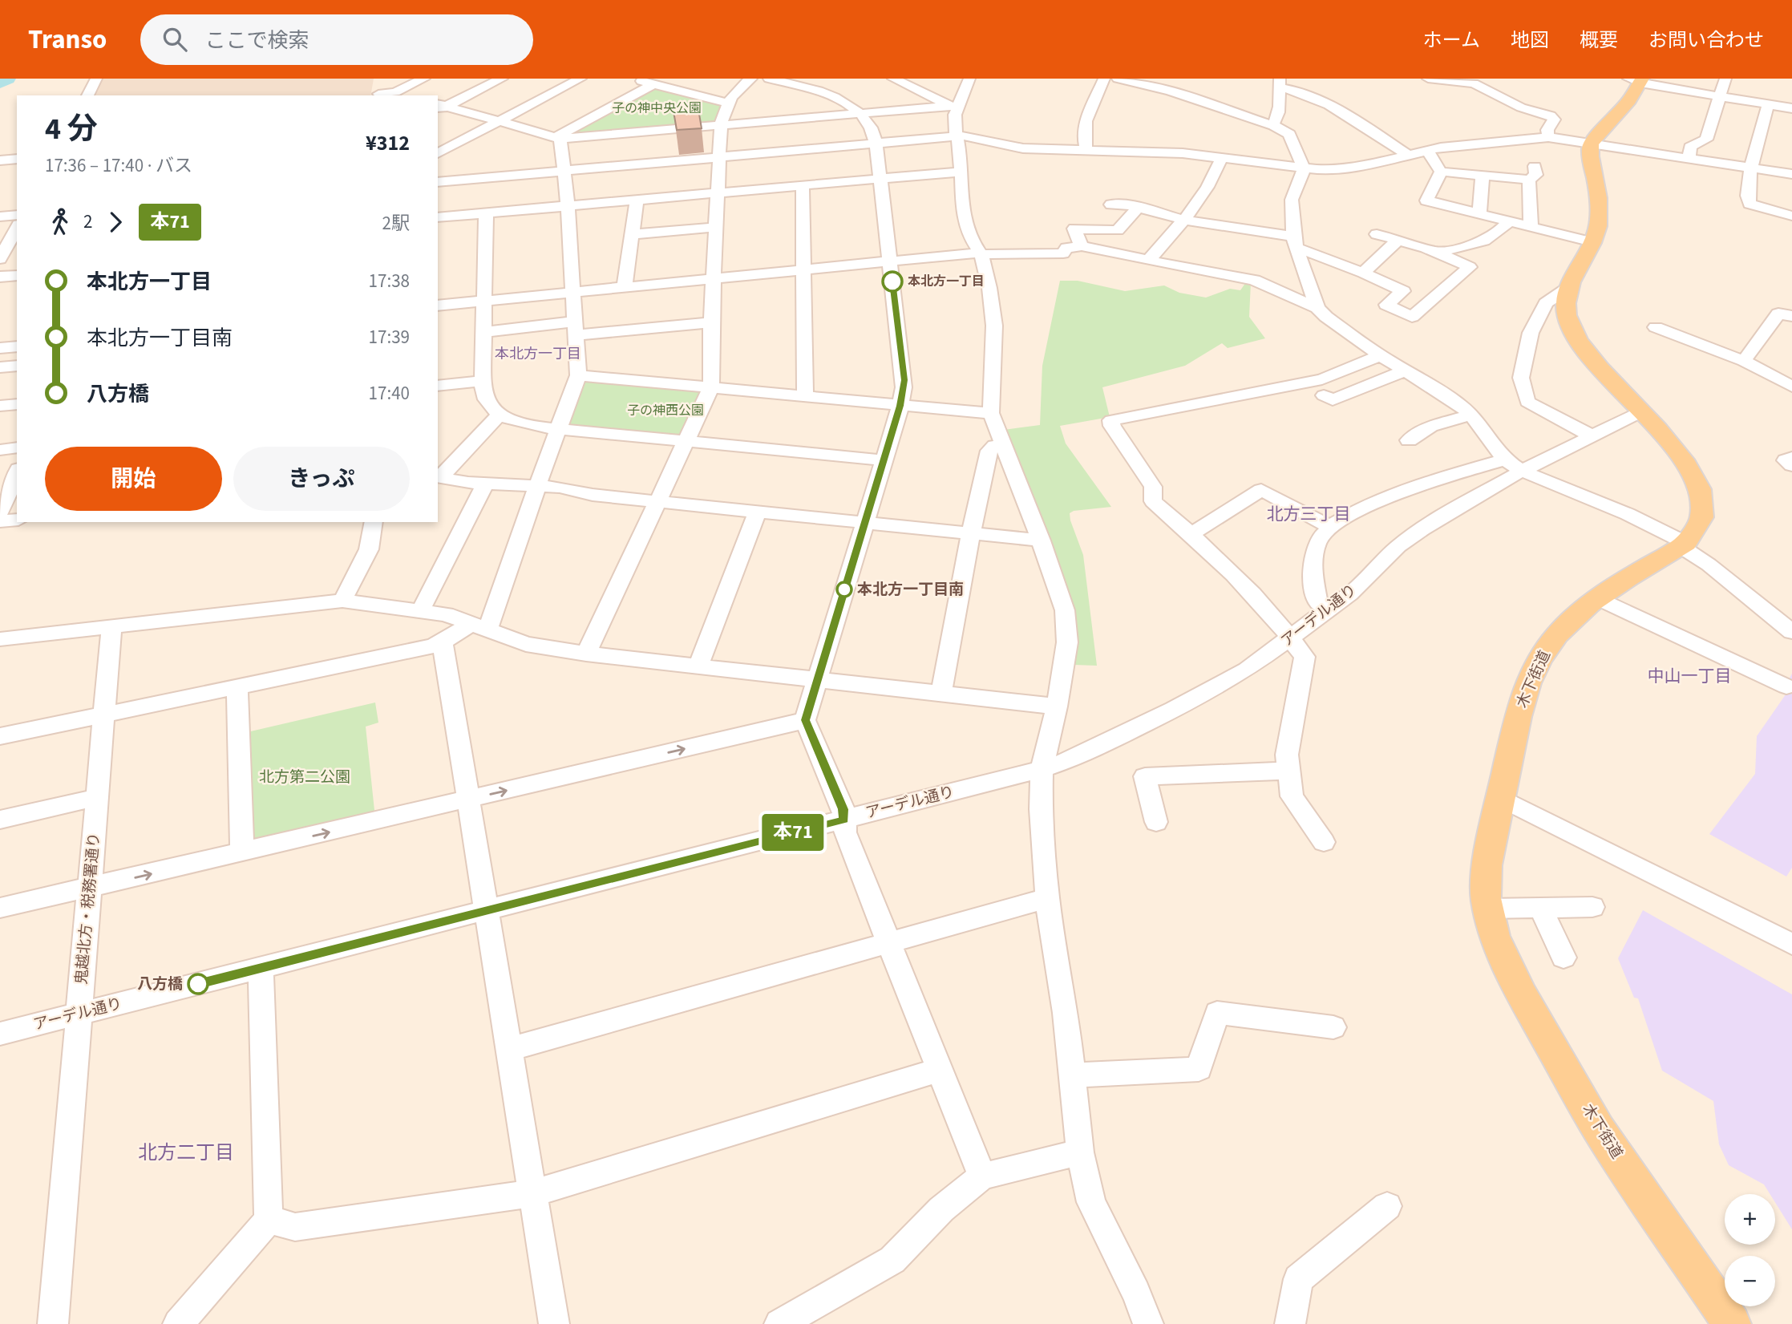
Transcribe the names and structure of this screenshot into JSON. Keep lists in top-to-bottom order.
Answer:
{
  "streets": {
    "main road": ["木下街道"],
    "street": ["アーデル通り", "鬼越北方・税務署通り"]
  },
  "crossings": [
    ["アーデル通り", "木下街道"],
    ["アーデル通り", "鬼越北方・税務署通り"]
  ],
  "districts": [
    "本北方一丁目",
    "北方三丁目",
    "中山一丁目",
    "北方二丁目"
  ],
  "parks": ["子の神中央公園", "子の神西公園", "北方第二公園"],
  "places": ["本北方一丁目", "本北方一丁目南", "八方橋"],
  "lines": ["bus line 本71"],
  "page": {
    "header": "Transo",
    "search": "ここで検索",
    "nav": [
      "ホーム",
      "地図",
      "概要",
      "お問い合わせ"
    ],
    "on_map": "本71",
    "heading": ["4 分", "17:36 – 17:40 · バス", "¥312"],
    "legs": ["2", "本71", "2駅"],
    "list": [
      {
        "name": "本北方一丁目",
        "value": "17:38"
      },
      {
        "name": "本北方一丁目南",
        "value": "17:39"
      },
      {
        "name": "八方橋",
        "value": "17:40"
      }
    ],
    "buttons": ["開始", "きっぷ"],
    "map_buttons": ["+", "−"]
  }
}
